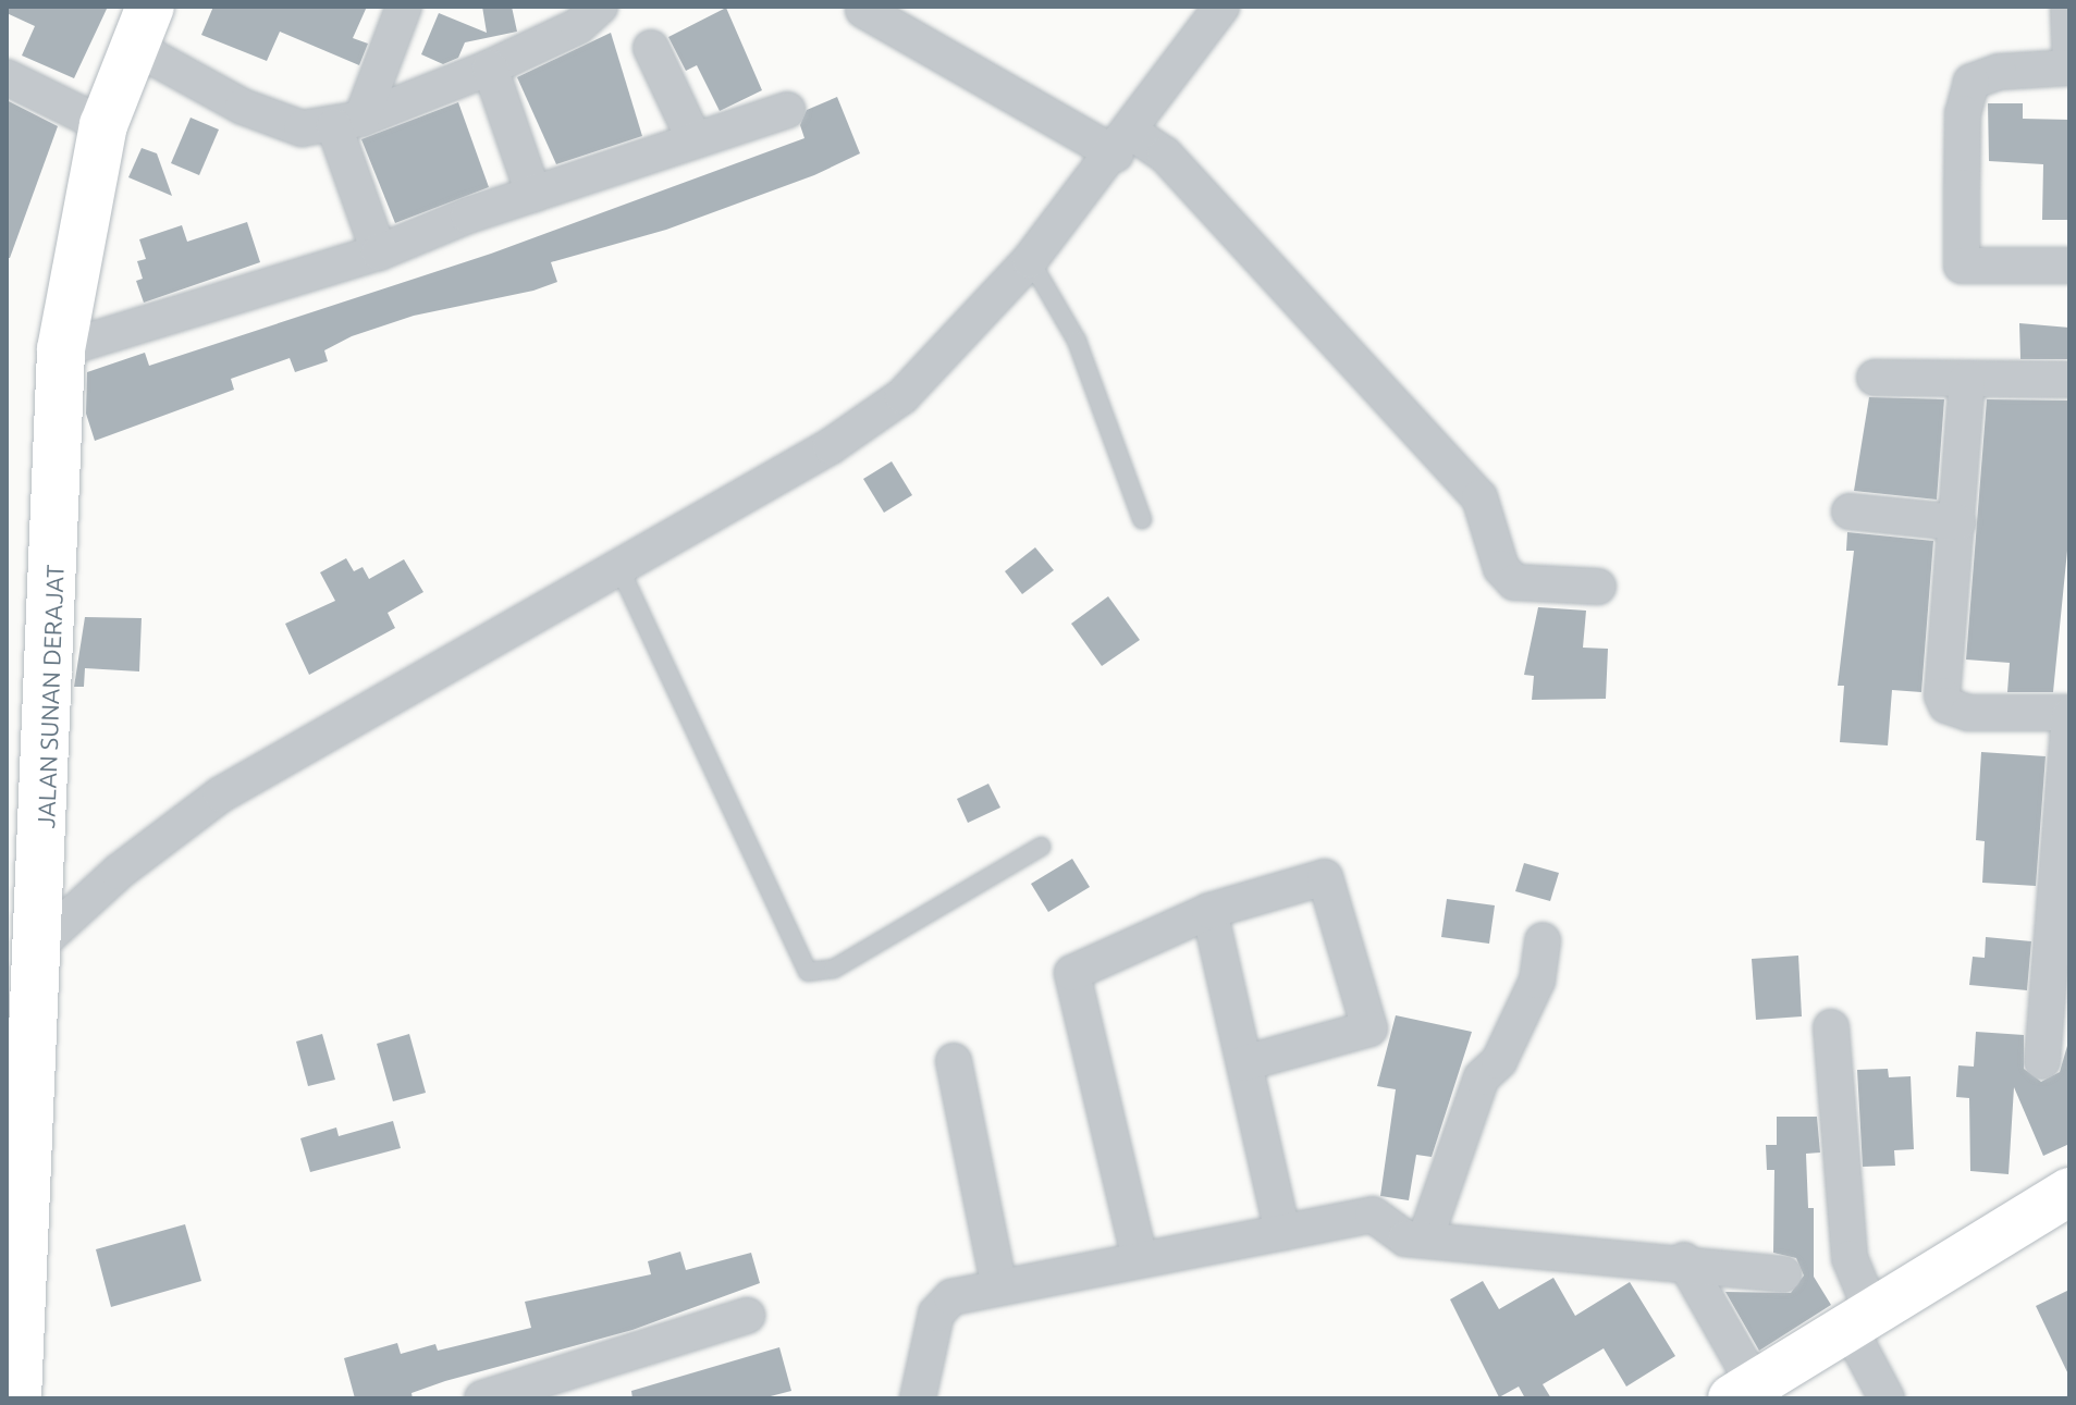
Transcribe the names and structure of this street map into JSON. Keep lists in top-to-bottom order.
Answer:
{
  "streets": {
    "street": ["JALAN SUNAN DERAJAT"]
  }
}
